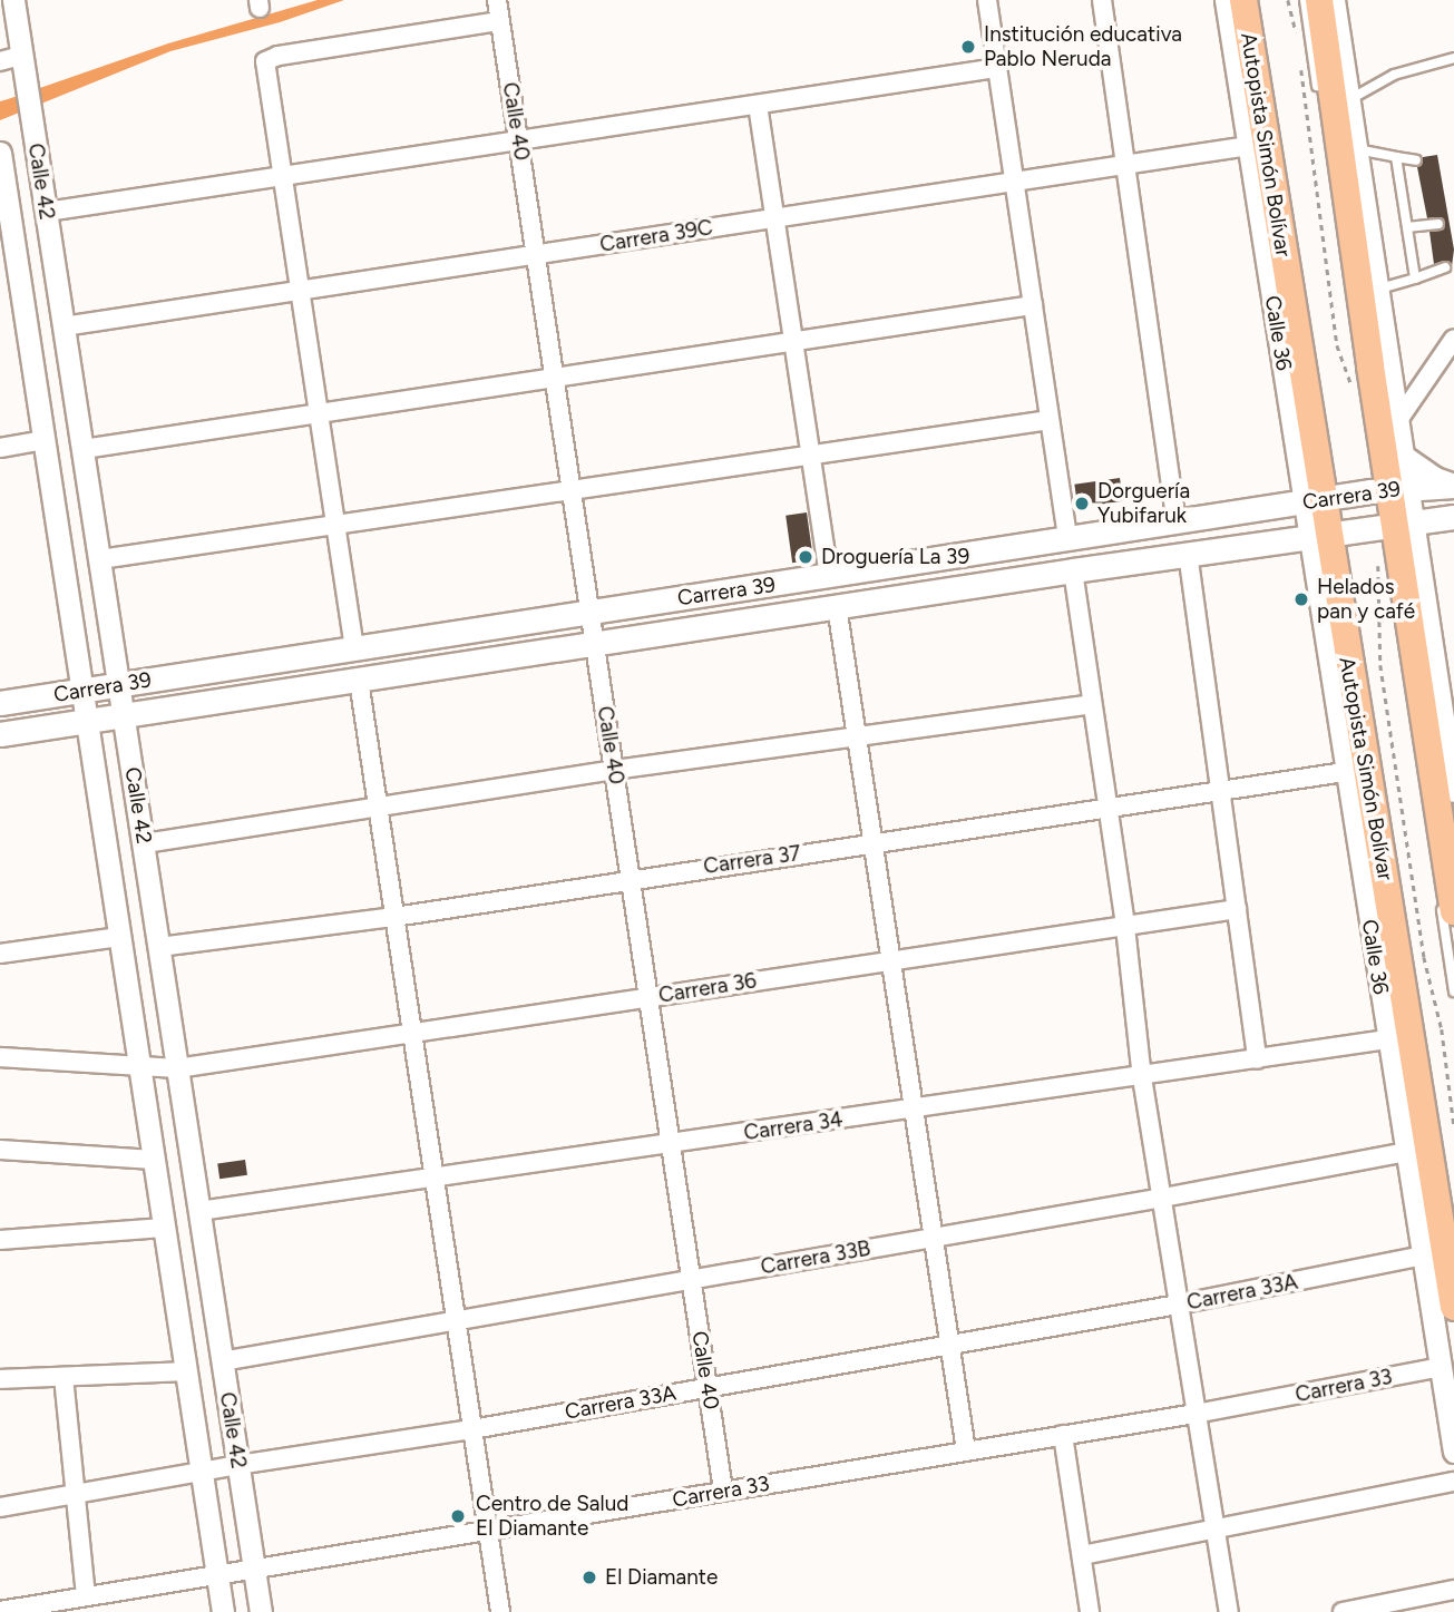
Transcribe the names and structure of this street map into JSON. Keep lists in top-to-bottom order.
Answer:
{
  "streets": {
    "highway": ["Autopista Simón Bolívar"],
    "main road": ["Carrera 39"],
    "street": [
      "Calle 40",
      "Calle 42",
      "Carrera 39C",
      "Calle 36",
      "Carrera 37",
      "Carrera 36",
      "Carrera 34",
      "Carrera 33B",
      "Carrera 33A",
      "Carrera 33"
    ]
  },
  "crossings": [
    ["Calle 40", "Carrera 39C"],
    ["Calle 40", "Carrera 39"],
    ["Calle 40", "Carrera 37"],
    ["Calle 40", "Carrera 36"],
    ["Calle 40", "Carrera 34"],
    ["Calle 40", "Carrera 33B"],
    ["Calle 40", "Carrera 33A"],
    ["Calle 40", "Carrera 33"],
    ["Autopista Simón Bolívar", "Calle 36"],
    ["Autopista Simón Bolívar", "Carrera 39"],
    ["Calle 42", "Carrera 39C"],
    ["Calle 42", "Carrera 39"],
    ["Calle 42", "Carrera 37"],
    ["Calle 42", "Carrera 36"],
    ["Calle 42", "Carrera 34"],
    ["Calle 42", "Carrera 33B"],
    ["Calle 42", "Carrera 33A"],
    ["Calle 42", "Carrera 33"],
    ["Carrera 39C", "Calle 36"],
    ["Calle 36", "Carrera 37"],
    ["Calle 36", "Carrera 34"],
    ["Calle 36", "Carrera 33B"],
    ["Calle 36", "Carrera 33A"],
    ["Calle 36", "Carrera 33"]
  ],
  "places": [
    "Institución educativa Pablo Neruda",
    "Dorguería Yubifaruk",
    "Droguería La 39",
    "Helados pan y café",
    "Centro de Salud El Diamante",
    "El Diamante"
  ]
}
